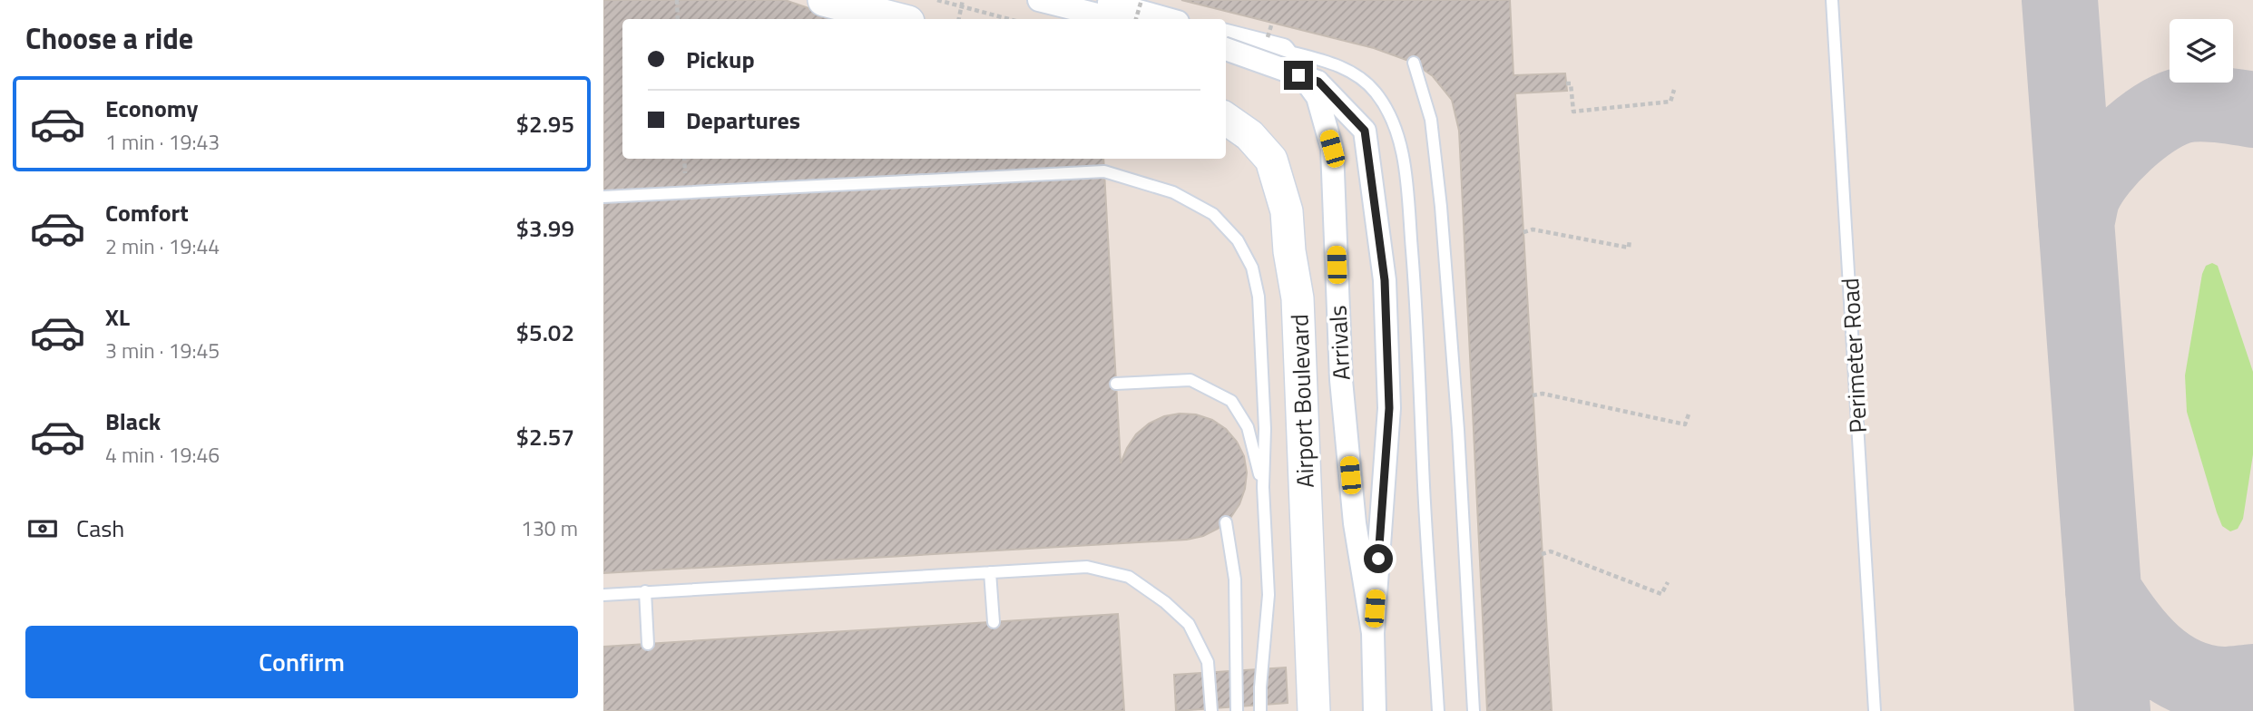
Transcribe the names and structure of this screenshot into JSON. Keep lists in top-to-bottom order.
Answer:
{
  "streets": {
    "main road": ["Airport Boulevard"],
    "street": ["Arrivals"],
    "lane": ["Perimeter Road"]
  },
  "page": {
    "heading": "Choose a ride",
    "banner": ["Pickup", "Departures"],
    "list": [
      {
        "name": "Economy",
        "note": "1 min · 19:43",
        "value": "$2.95"
      },
      {
        "name": "Comfort",
        "note": "2 min · 19:44",
        "value": "$3.99"
      },
      {
        "name": "XL",
        "note": "3 min · 19:45",
        "value": "$5.02"
      },
      {
        "name": "Black",
        "note": "4 min · 19:46",
        "value": "$2.57"
      }
    ],
    "pay": ["Cash", "130 m"],
    "buttons": "Confirm"
  }
}
